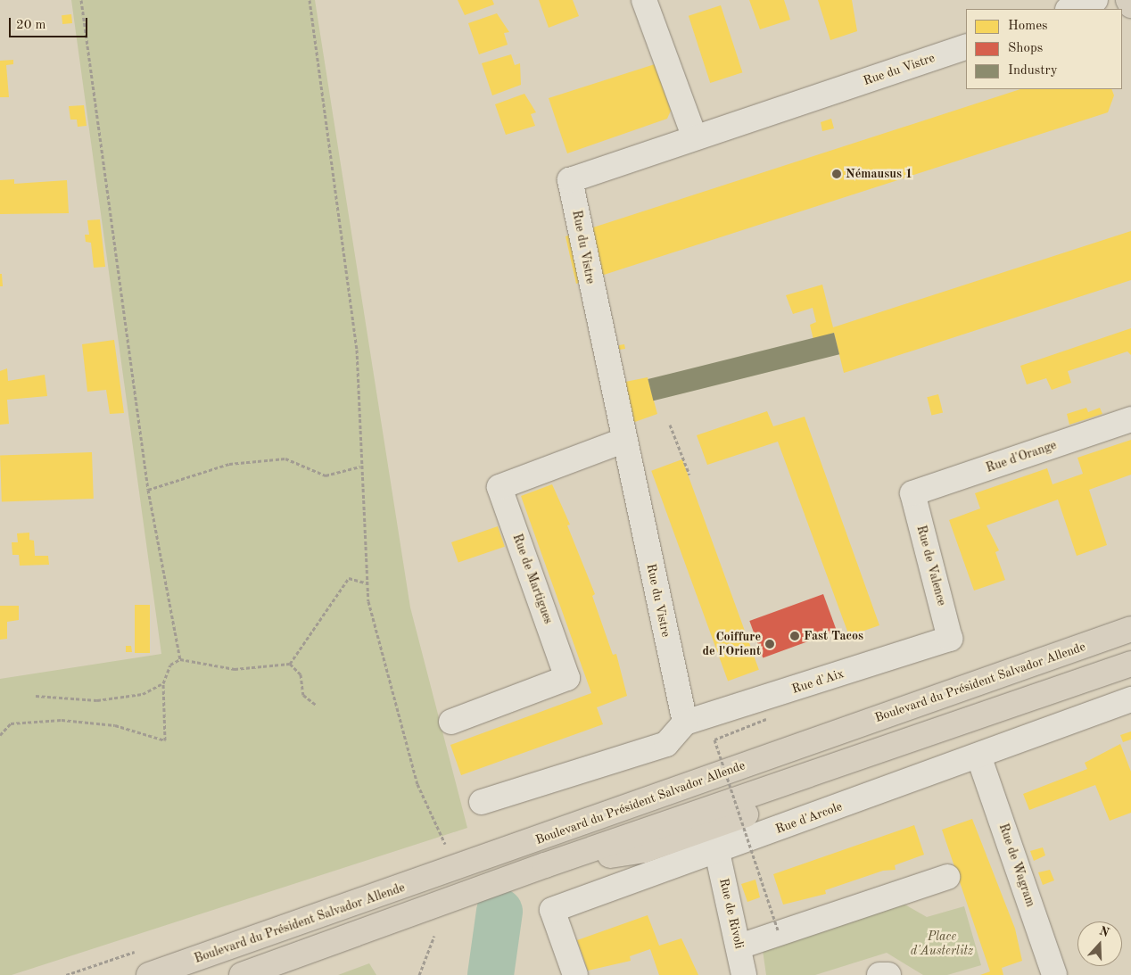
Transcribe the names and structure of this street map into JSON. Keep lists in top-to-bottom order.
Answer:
{
  "streets": {
    "main road": ["Boulevard du Président Salvador Allende"],
    "street": [
      "Rue du Vistre",
      "Rue d'Orange",
      "Rue de Valence",
      "Rue de Martigues",
      "Rue d'Aix",
      "Rue d'Arcole",
      "Rue de Wagram",
      "Rue de Rivoli"
    ]
  },
  "crossings": [
    ["Rue du Vistre", "Rue de Martigues"],
    ["Rue du Vistre", "Rue d'Aix"],
    ["Rue d'Orange", "Rue de Valence"],
    ["Rue de Valence", "Rue d'Aix"],
    ["Rue d'Arcole", "Rue de Wagram"],
    ["Rue d'Arcole", "Rue de Rivoli"]
  ],
  "parks": ["Place d'Austerlitz"],
  "places": ["Némausus 1", "Fast Tacos", "Coiffure de l'Orient"],
  "legend": ["Homes", "Shops", "Industry"],
  "scale_bar": "20 m",
  "north": "top"
}
